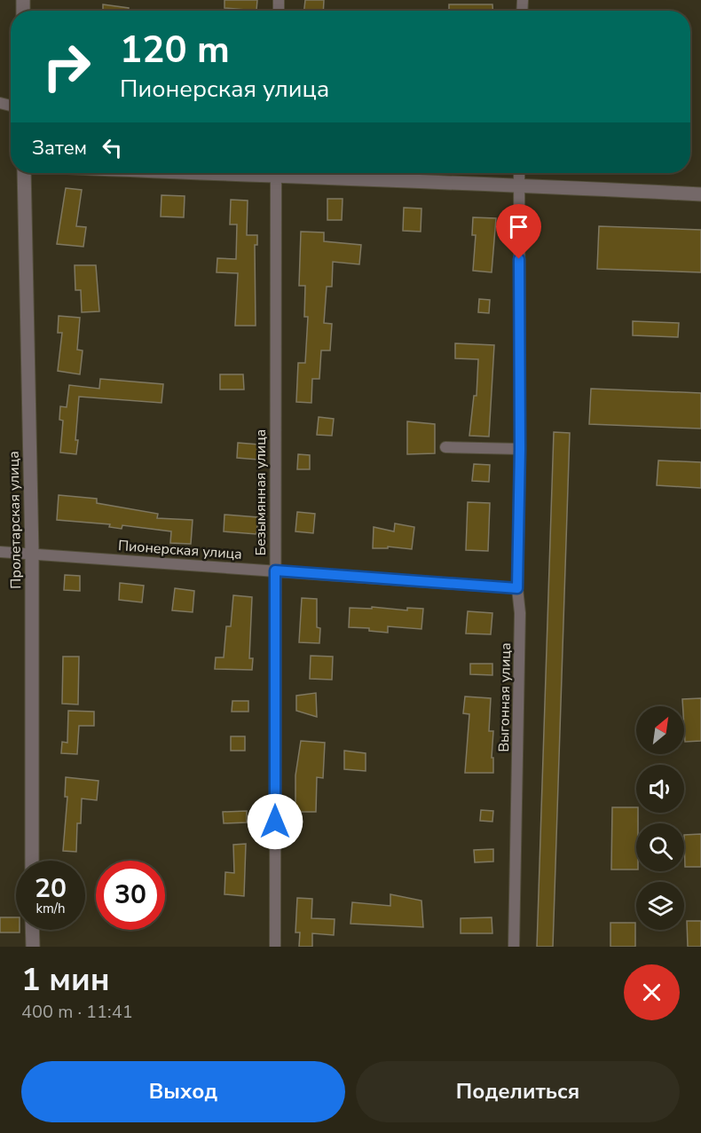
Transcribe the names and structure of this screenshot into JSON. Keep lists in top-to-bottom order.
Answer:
{
  "streets": {
    "street": [
      "Безымянная улица",
      "Пролетарская улица",
      "Пионерская улица",
      "Выгонная улица"
    ]
  },
  "crossings": [
    ["Безымянная улица", "Пионерская улица"],
    ["Пролетарская улица", "Пионерская улица"],
    ["Пионерская улица", "Выгонная улица"]
  ],
  "north": "top right",
  "page": {
    "turn": ["120 m", "Пионерская улица"],
    "then": "Затем",
    "speed": "20 km/h",
    "limit": "30",
    "heading": ["1 мин", "400 m · 11:41"],
    "buttons": ["Выход", "Поделиться"]
  }
}
